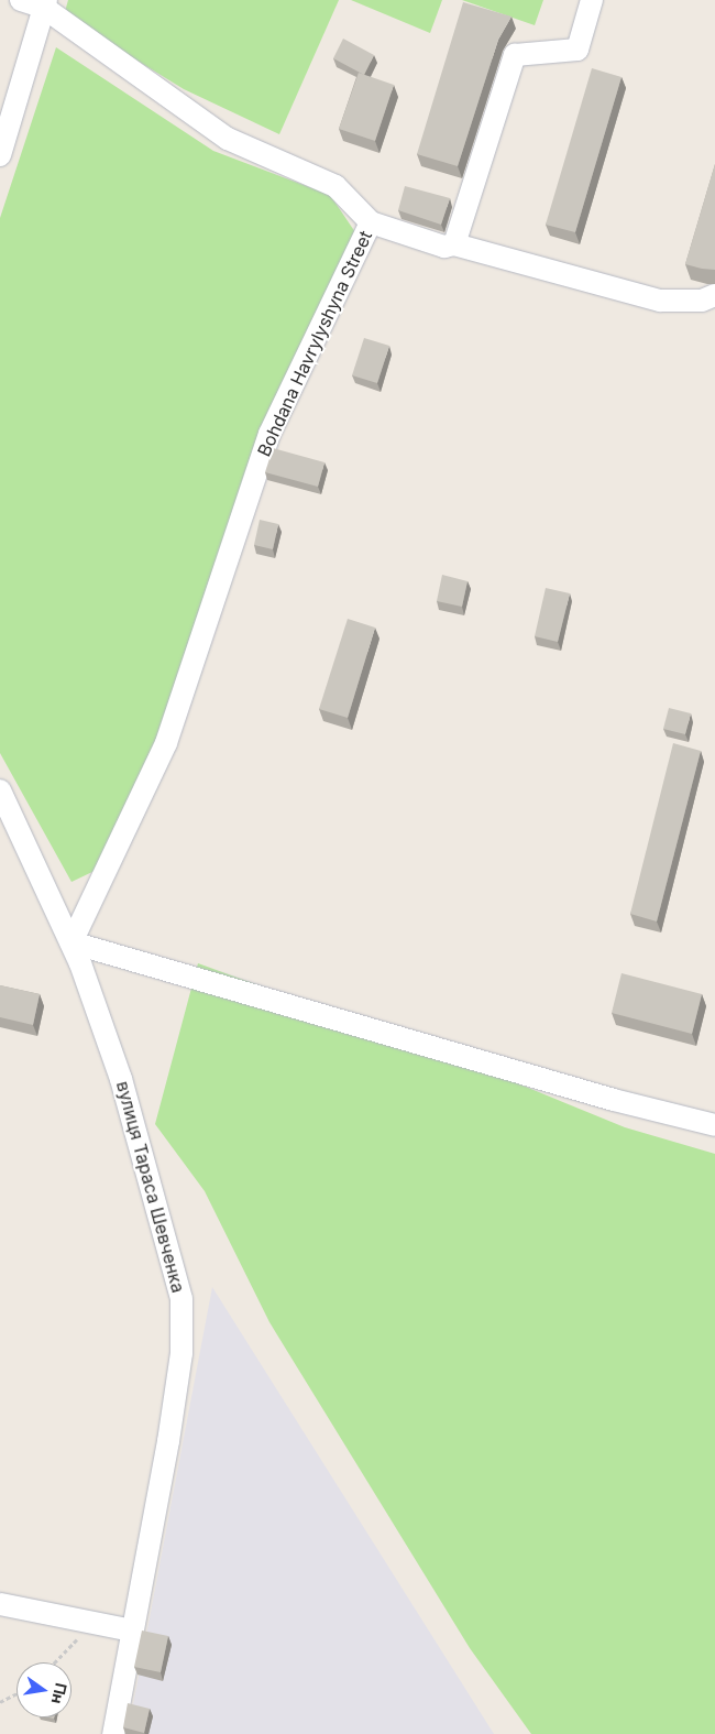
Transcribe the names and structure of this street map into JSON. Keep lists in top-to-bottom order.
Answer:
{
  "streets": {
    "street": ["Bohdana Havrylyshyna Street", "вулиця Тараса Шевченка"]
  },
  "north": "right"
}
